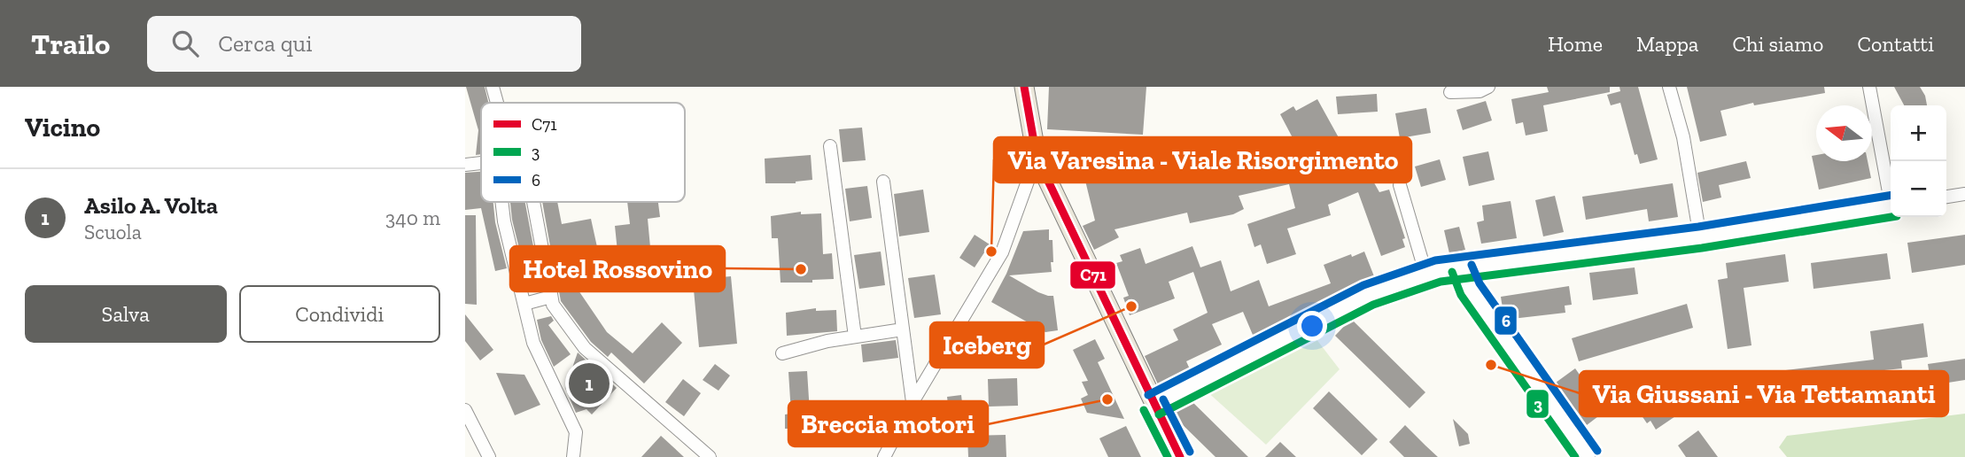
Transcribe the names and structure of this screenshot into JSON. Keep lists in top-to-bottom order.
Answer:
{
  "places": [
    "Via Varesina - Viale Risorgimento",
    "Hotel Rossovino",
    "Iceberg",
    "Via Giussani - Via Tettamanti",
    "Breccia motori"
  ],
  "lines": ["transit line C71", "transit line 6", "transit line 3"],
  "legend": ["C71", "3", "6"],
  "north": "left",
  "page": {
    "header": "Trailo",
    "search": "Cerca qui",
    "nav": [
      "Home",
      "Mappa",
      "Chi siamo",
      "Contatti"
    ],
    "heading": "Vicino",
    "map_buttons": ["+", "−"],
    "list": [
      {
        "mark": "1",
        "name": "Asilo A. Volta",
        "note": "Scuola",
        "value": "340 m"
      }
    ],
    "buttons": ["Salva", "Condividi"],
    "pins": "1"
  }
}
